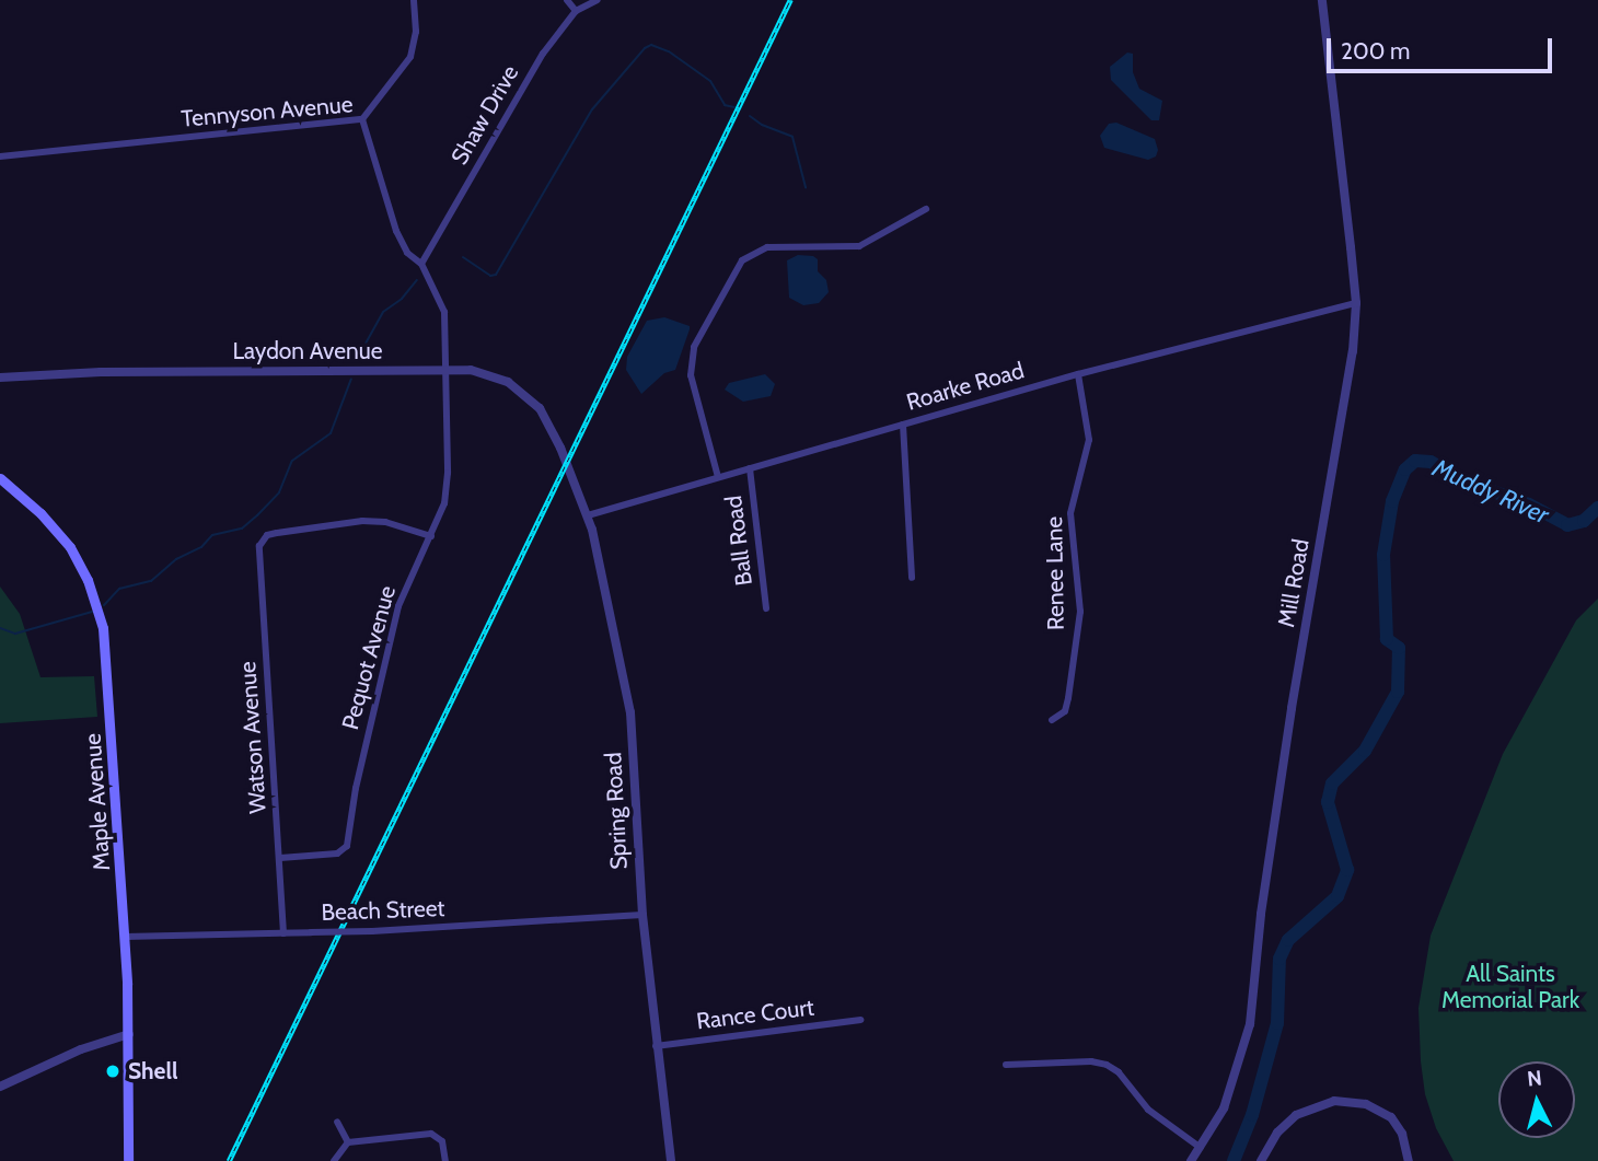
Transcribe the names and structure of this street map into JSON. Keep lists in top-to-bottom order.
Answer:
{
  "streets": {
    "main road": ["Maple Avenue"],
    "street": [
      "Tennyson Avenue",
      "Shaw Drive",
      "Laydon Avenue",
      "Roarke Road",
      "Ball Road",
      "Renee Lane",
      "Mill Road",
      "Pequot Avenue",
      "Watson Avenue",
      "Spring Road",
      "Beach Street",
      "Rance Court"
    ]
  },
  "crossings": [
    ["Tennyson Avenue", "Shaw Drive"],
    ["Tennyson Avenue", "Laydon Avenue"],
    ["Tennyson Avenue", "Pequot Avenue"],
    ["Laydon Avenue", "Pequot Avenue"],
    ["Laydon Avenue", "Spring Road"],
    ["Roarke Road", "Ball Road"],
    ["Roarke Road", "Renee Lane"],
    ["Roarke Road", "Mill Road"],
    ["Roarke Road", "Spring Road"],
    ["Pequot Avenue", "Watson Avenue"],
    ["Watson Avenue", "Beach Street"],
    ["Maple Avenue", "Beach Street"],
    ["Spring Road", "Beach Street"],
    ["Spring Road", "Rance Court"]
  ],
  "water": ["Muddy River"],
  "parks": ["All Saints Memorial Park"],
  "places": ["Shell"],
  "scale_bar": "200 m",
  "north": "top"
}
